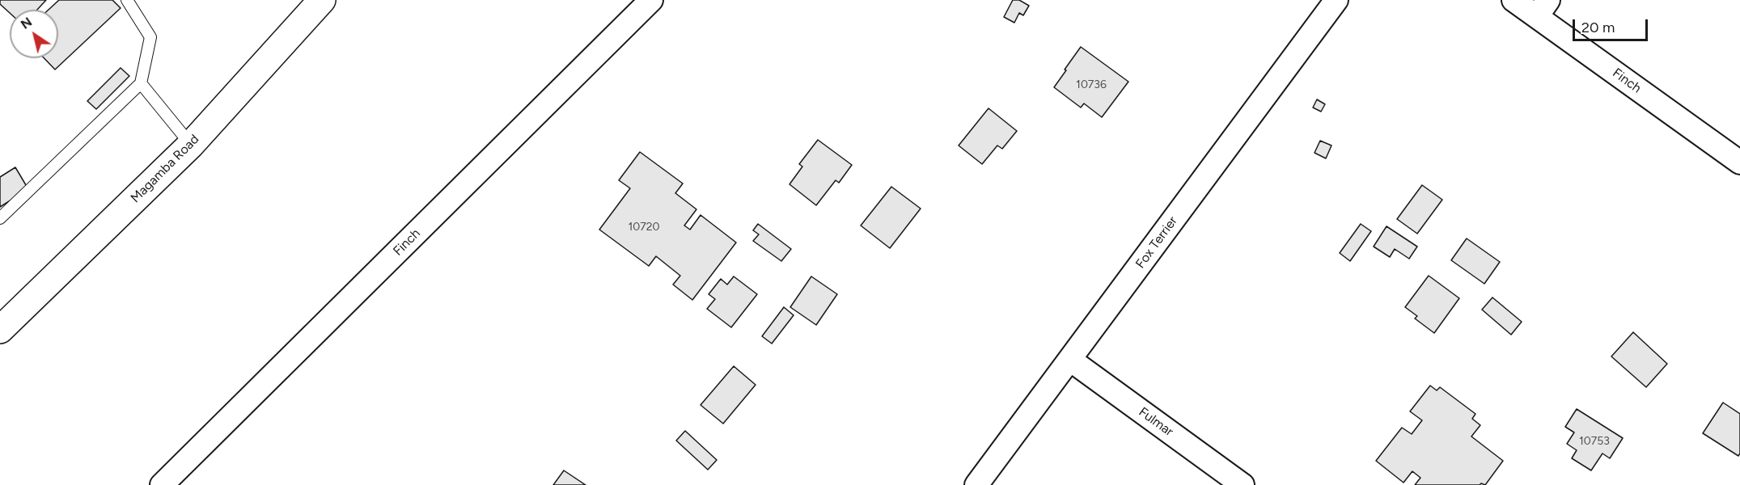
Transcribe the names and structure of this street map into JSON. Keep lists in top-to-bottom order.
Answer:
{
  "streets": {
    "highway": ["Magamba Road"],
    "street": ["Finch", "Fox Terrier", "Fulmar"]
  },
  "crossings": [
    ["Fox Terrier", "Fulmar"]
  ],
  "house_numbers": ["10736", "10720", "10753"],
  "scale_bar": "20 m",
  "north": "top left"
}
